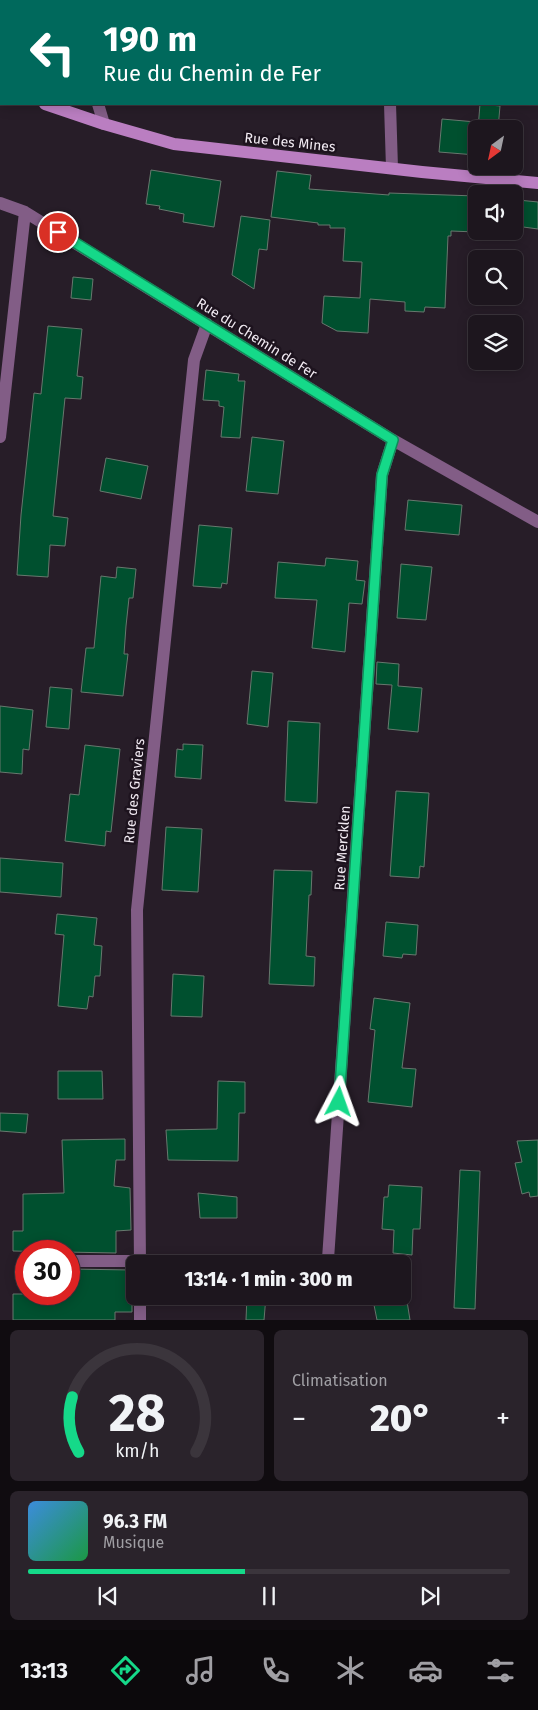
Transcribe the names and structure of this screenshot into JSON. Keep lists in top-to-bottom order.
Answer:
{
  "streets": {
    "street": [
      "Rue des Mines",
      "Rue du Chemin de Fer",
      "Rue des Graviers",
      "Rue Mercklen"
    ]
  },
  "crossings": [
    ["Rue du Chemin de Fer", "Rue des Graviers"],
    ["Rue du Chemin de Fer", "Rue Mercklen"]
  ],
  "north": "bottom left",
  "page": {
    "turn": ["190 m", "Rue du Chemin de Fer"],
    "limit": "30",
    "trip": "13:14 · 1 min · 300 m",
    "tile": "Climatisation",
    "heat": ["−", "20°", "+"],
    "song": ["96.3 FM", "Musique"],
    "tabs": "13:13",
    "gauge": ["28", "km/h"]
  }
}
